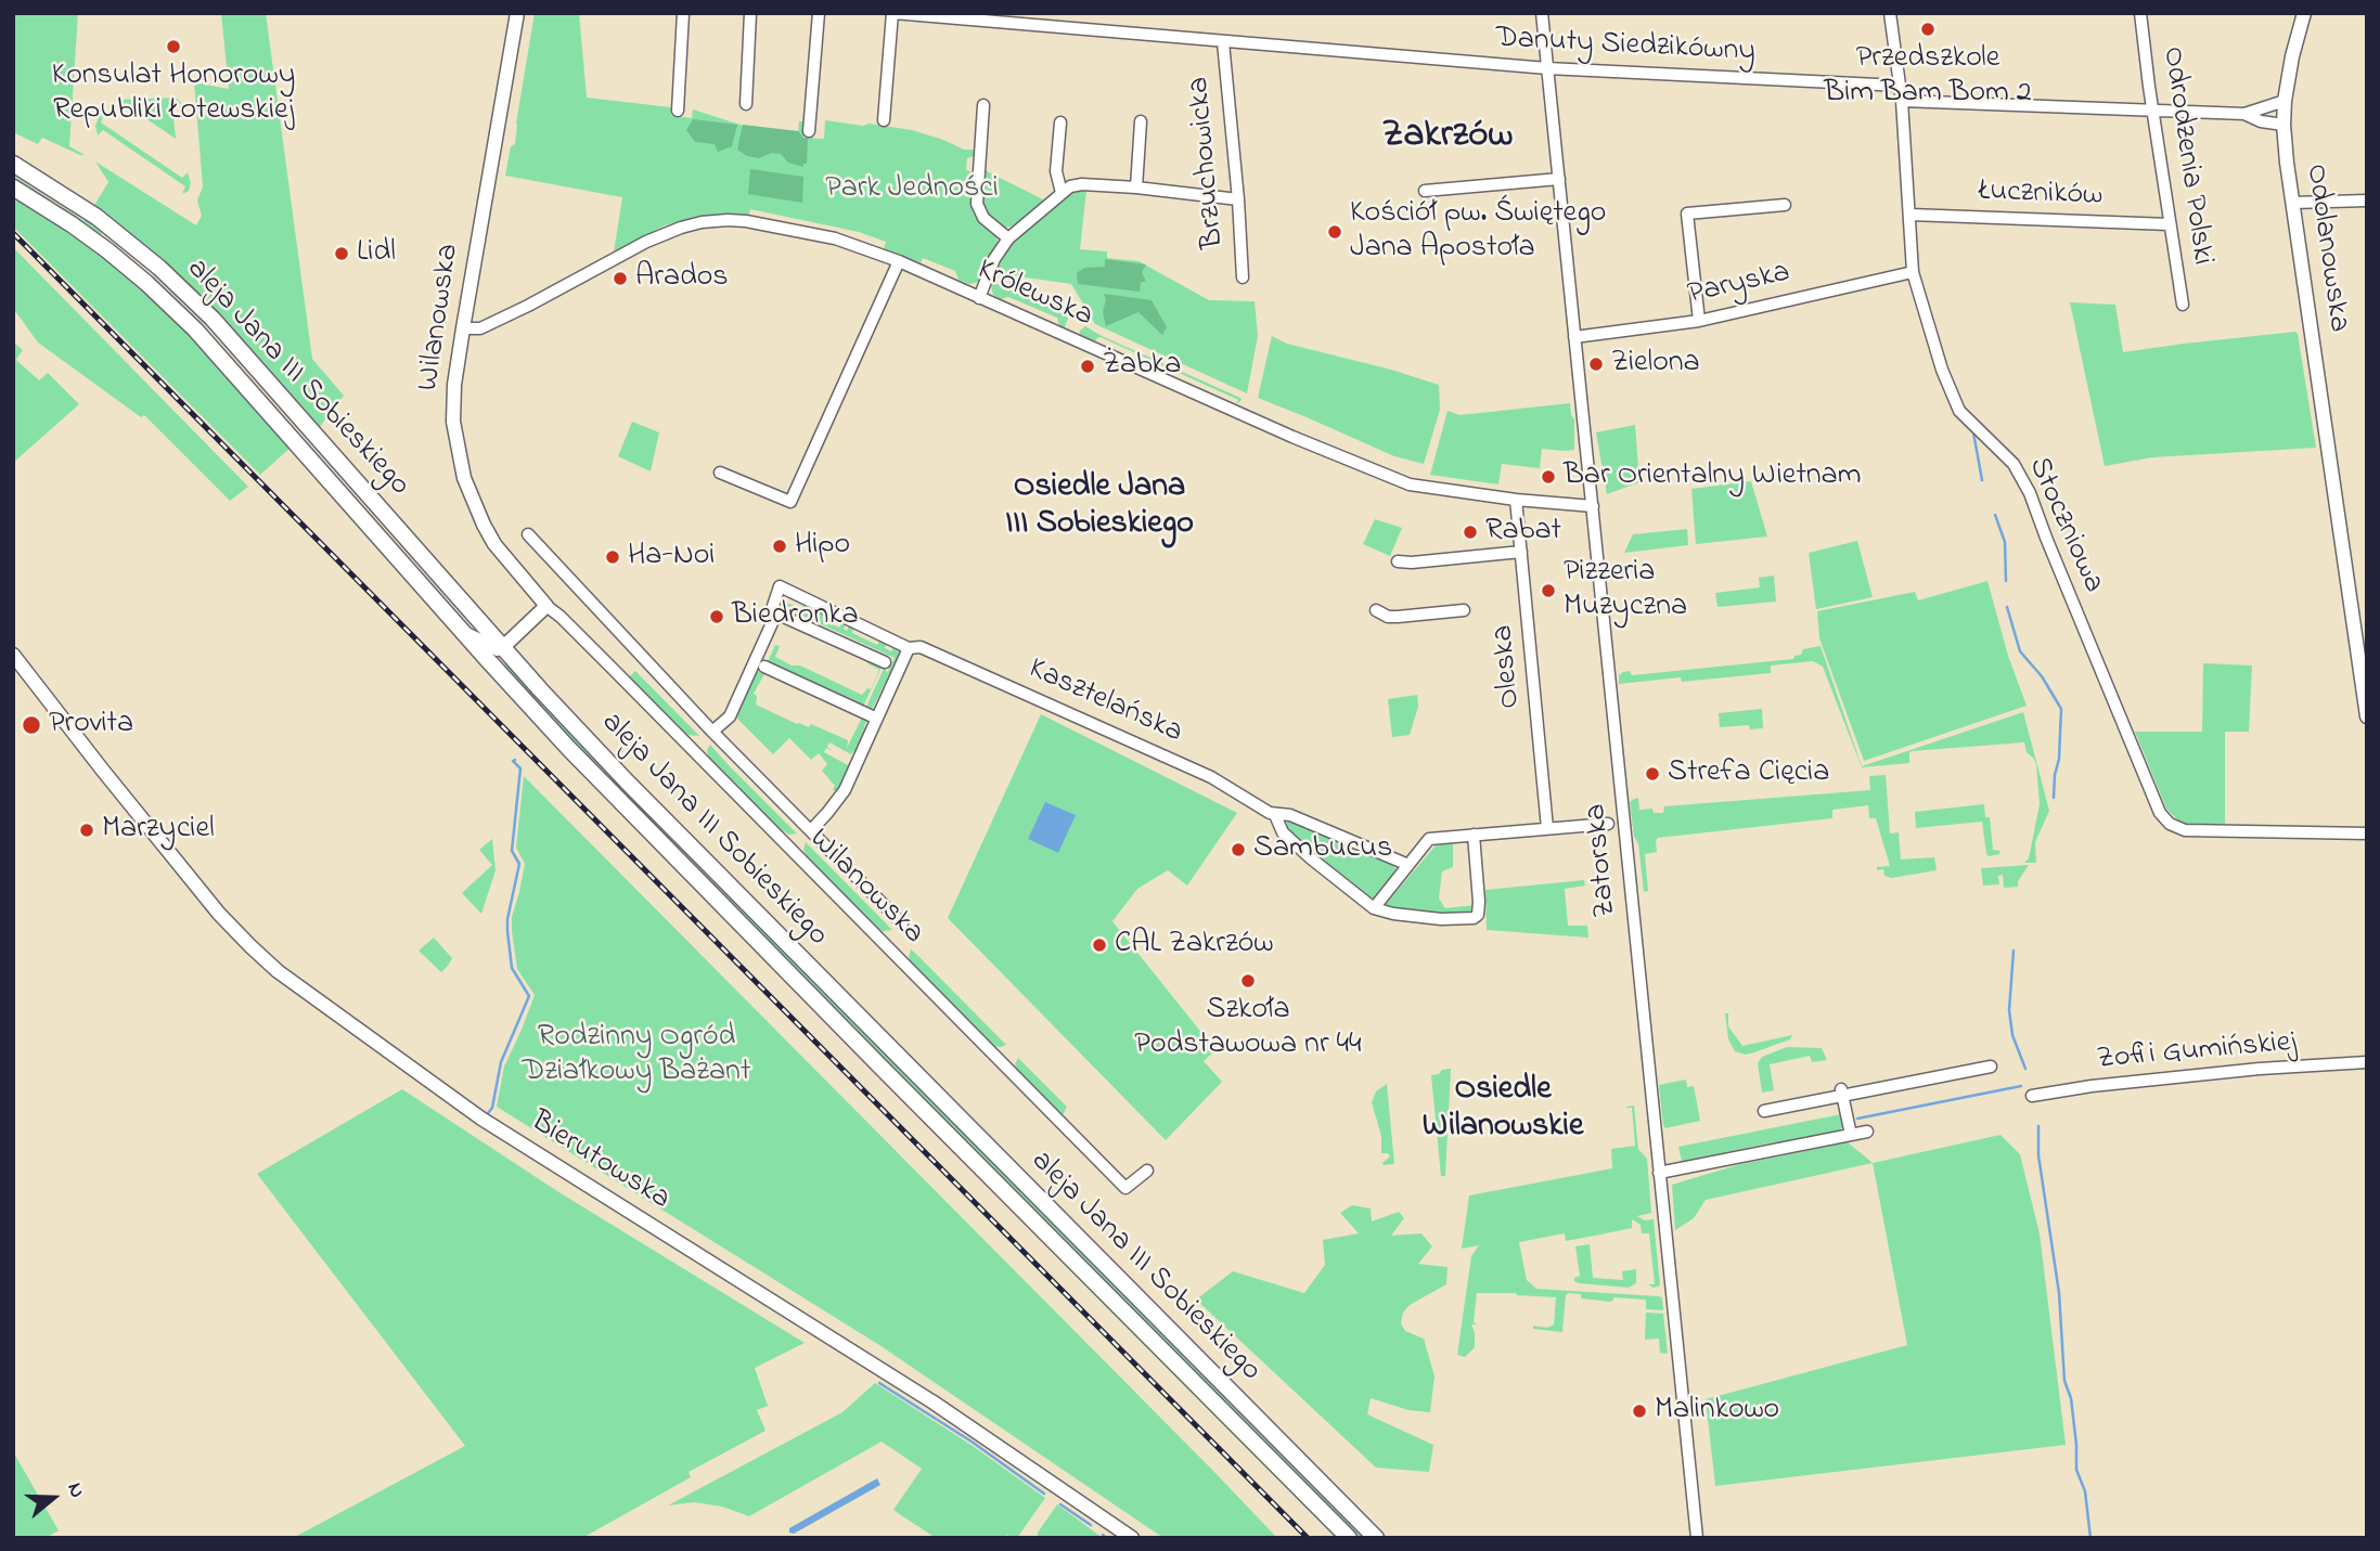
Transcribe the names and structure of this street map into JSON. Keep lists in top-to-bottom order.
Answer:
{
  "streets": {
    "main road": ["aleja Jana III Sobieskiego"],
    "street": [
      "Danuty Siedzikówny",
      "Odrodzenia Polski",
      "Brzuchowicka",
      "Łuczników",
      "Odolanowska",
      "Paryska",
      "Królewska",
      "Wilanowska",
      "Stoczniowa",
      "Oleska",
      "Kasztelańska",
      "Zatorska",
      "Zofii Gumińskiej",
      "Bierutowska"
    ]
  },
  "crossings": [
    ["Danuty Siedzikówny", "Brzuchowicka"],
    ["Danuty Siedzikówny", "Stoczniowa"],
    ["Danuty Siedzikówny", "Zatorska"],
    ["Odrodzenia Polski", "Łuczników"],
    ["Łuczników", "Stoczniowa"],
    ["Paryska", "Stoczniowa"],
    ["Paryska", "Zatorska"],
    ["Królewska", "Wilanowska"],
    ["Królewska", "Oleska"],
    ["Królewska", "Zatorska"]
  ],
  "districts": ["Zakrzów", "Osiedle Jana III Sobieskiego", "Osiedle Wilanowskie"],
  "parks": ["Park Jedności", "Rodzinny Ogród Działkowy Bażant"],
  "places": [
    "Przedszkole Bim Bam Bom 2",
    "Konsulat Honorowy Republiki Łotewskiej",
    "Kościół pw. Świętego Jana Apostoła",
    "Lidl",
    "Arados",
    "Zielona",
    "Żabka",
    "Bar Orientalny Wietnam",
    "Rabat",
    "Hipo",
    "Ha-Noi",
    "Pizzeria Muzyczna",
    "Biedronka",
    "Provita",
    "Strefa Cięcia",
    "Marzyciel",
    "Sambucus",
    "CAL Zakrzów",
    "Szkoła Podstawowa nr 44",
    "Malinkowo"
  ],
  "north": "right"
}
